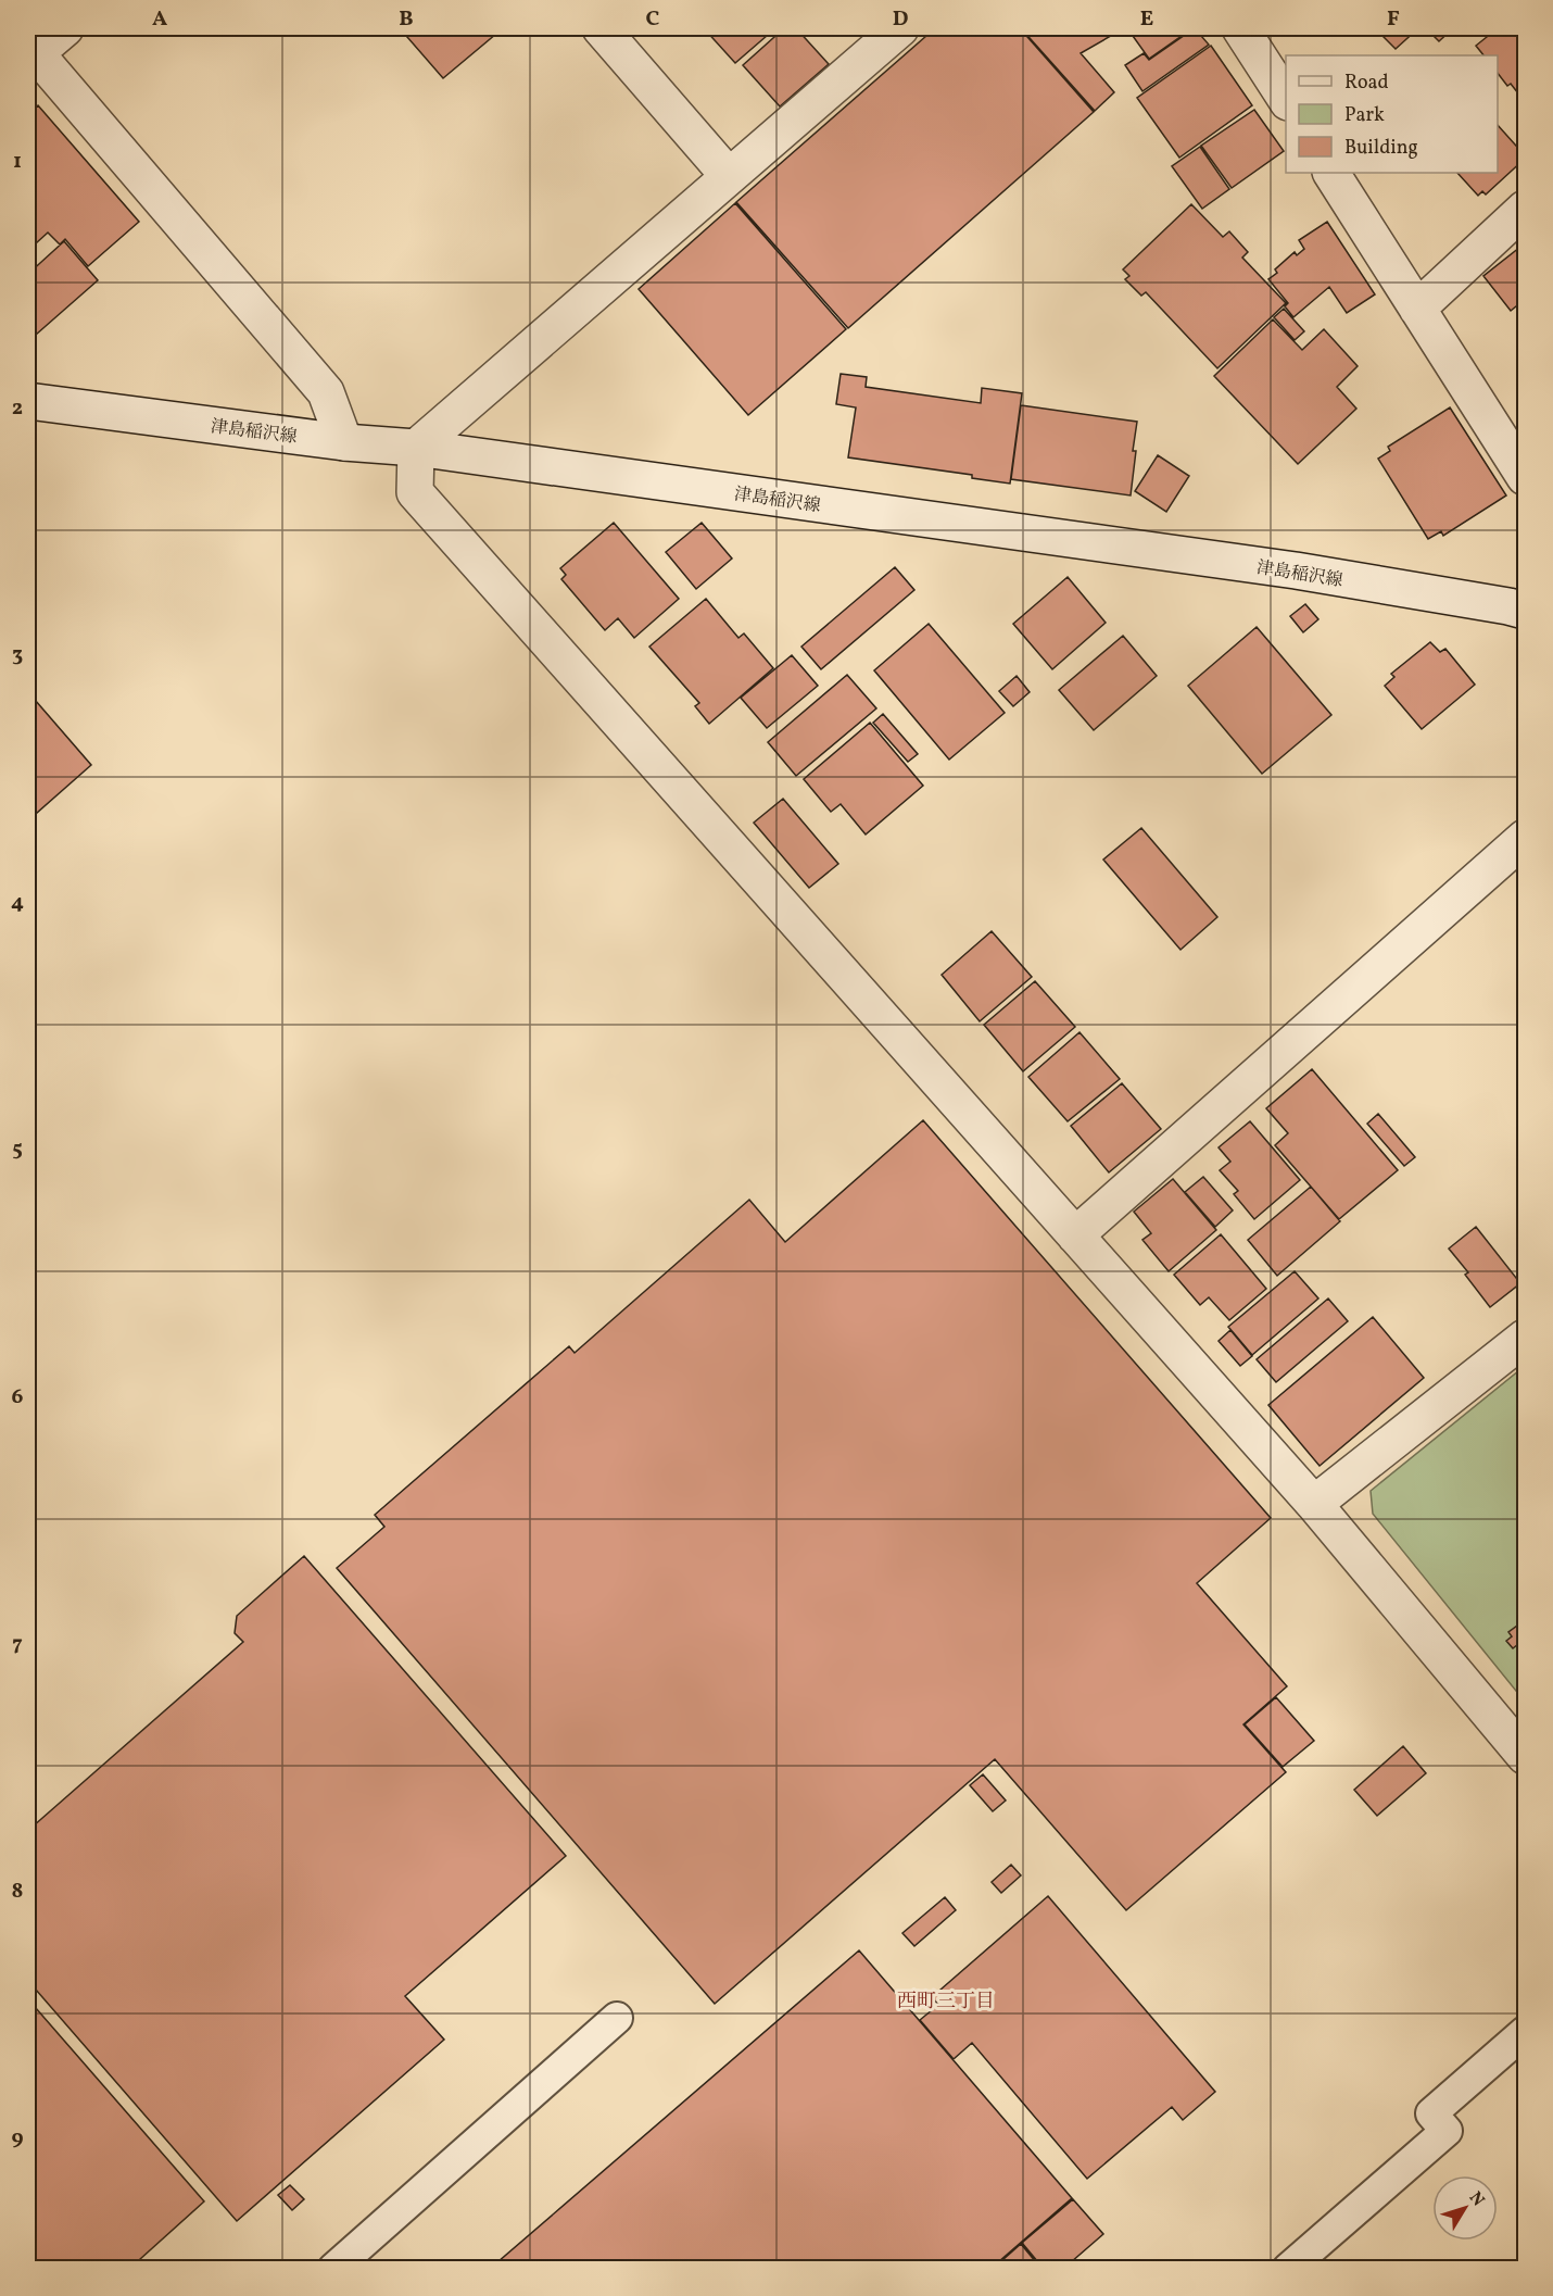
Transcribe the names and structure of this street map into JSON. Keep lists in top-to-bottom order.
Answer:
{
  "streets": {
    "street": ["津島稲沢線"]
  },
  "districts": ["西町三丁目"],
  "legend": ["Road", "Park", "Building"],
  "north": "top right",
  "grid": {
    "columns": [
      "A",
      "B",
      "C",
      "D",
      "E",
      "F"
    ],
    "rows": [
      "1",
      "2",
      "3",
      "4",
      "5",
      "6",
      "7",
      "8",
      "9"
    ]
  }
}
